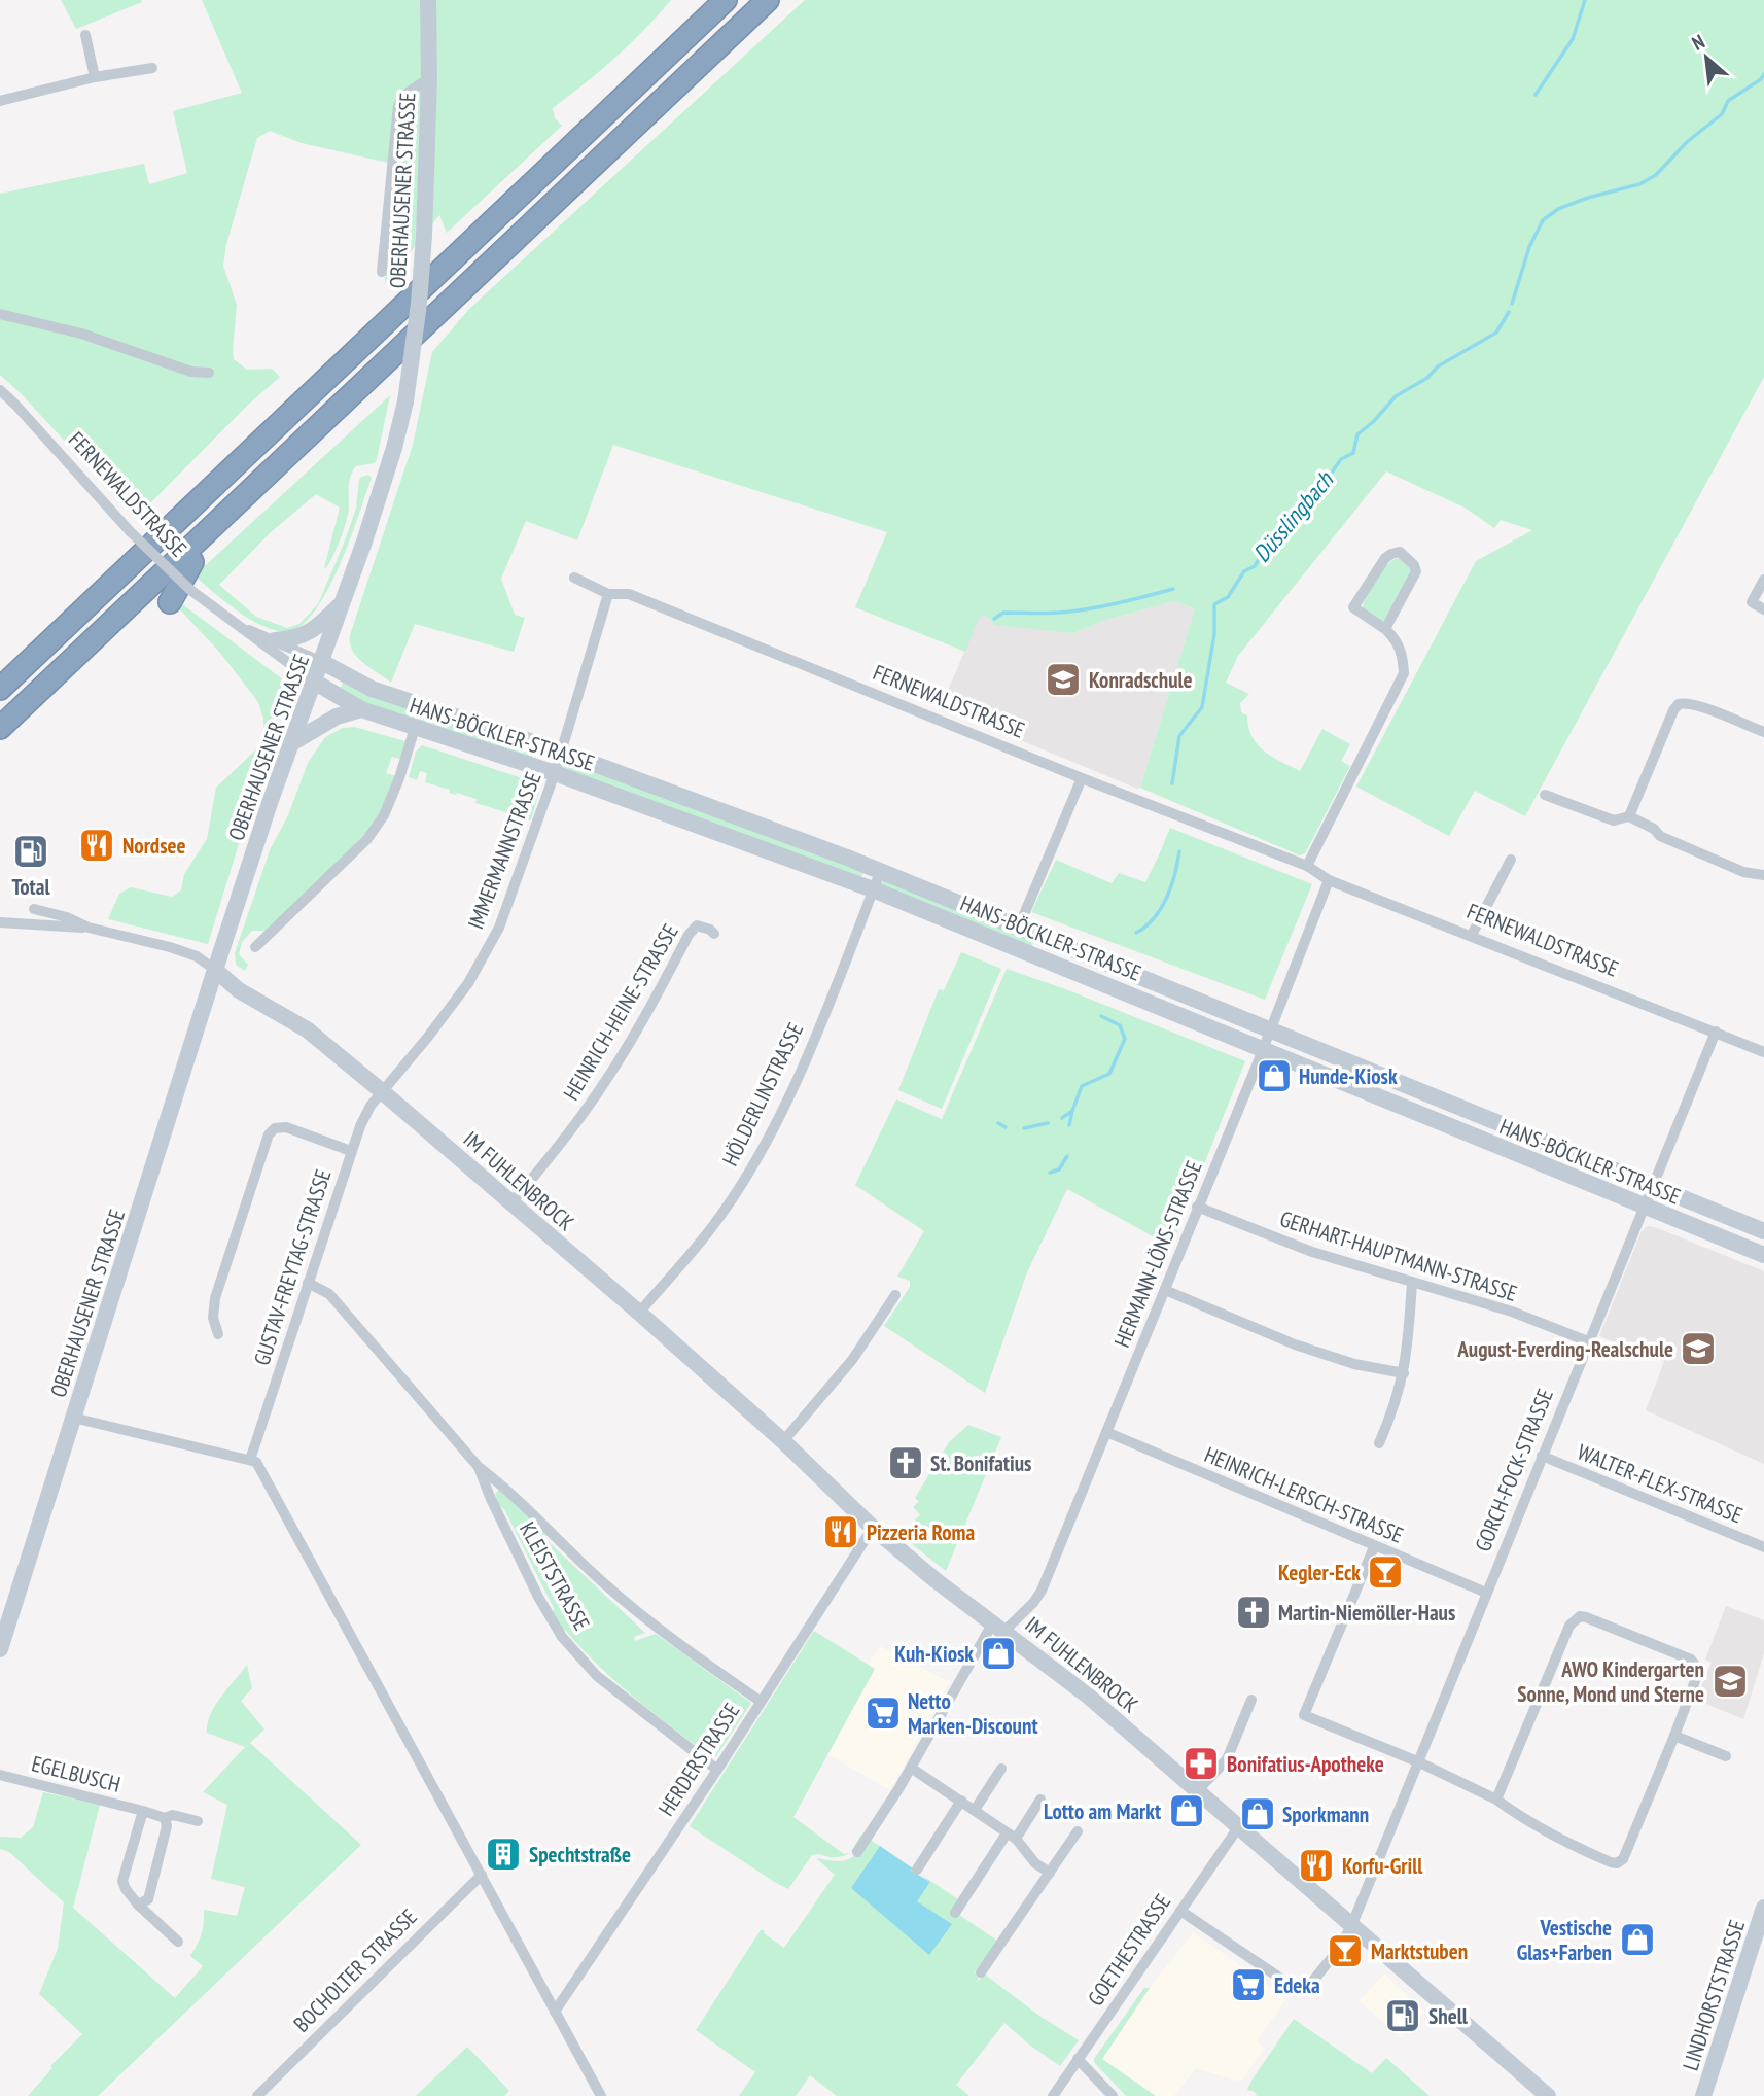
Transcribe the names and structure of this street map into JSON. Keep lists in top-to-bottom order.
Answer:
{
  "streets": {
    "main road": [
      "OBERHAUSENER STRASSE",
      "HANS-BÖCKLER-STRASSE",
      "IM FUHLENBROCK",
      "LINDHORSTSTRASSE"
    ],
    "street": [
      "FERNEWALDSTRASSE",
      "IMMERMANNSTRASSE",
      "HEINRICH-HEINE-STRASSE",
      "HÖLDERLINSTRASSE",
      "HERMANN-LÖNS-STRASSE",
      "GERHART-HAUPTMANN-STRASSE",
      "GUSTAV-FREYTAG-STRASSE",
      "GORCH-FOCK-STRASSE",
      "WALTER-FLEX-STRASSE",
      "HEINRICH-LERSCH-STRASSE",
      "KLEISTSTRASSE",
      "HERDERSTRASSE",
      "EGELBUSCH",
      "GOETHESTRASSE",
      "BOCHOLTER STRASSE"
    ]
  },
  "crossings": [
    ["OBERHAUSENER STRASSE", "FERNEWALDSTRASSE"],
    ["OBERHAUSENER STRASSE", "HANS-BÖCKLER-STRASSE"],
    ["OBERHAUSENER STRASSE", "IM FUHLENBROCK"],
    ["FERNEWALDSTRASSE", "HANS-BÖCKLER-STRASSE"],
    ["FERNEWALDSTRASSE", "IMMERMANNSTRASSE"],
    ["FERNEWALDSTRASSE", "HERMANN-LÖNS-STRASSE"],
    ["FERNEWALDSTRASSE", "GORCH-FOCK-STRASSE"],
    ["HANS-BÖCKLER-STRASSE", "IMMERMANNSTRASSE"],
    ["HANS-BÖCKLER-STRASSE", "HÖLDERLINSTRASSE"],
    ["HANS-BÖCKLER-STRASSE", "HERMANN-LÖNS-STRASSE"],
    ["HANS-BÖCKLER-STRASSE", "GORCH-FOCK-STRASSE"],
    ["IMMERMANNSTRASSE", "IM FUHLENBROCK"],
    ["IMMERMANNSTRASSE", "GUSTAV-FREYTAG-STRASSE"],
    ["HEINRICH-HEINE-STRASSE", "IM FUHLENBROCK"],
    ["HÖLDERLINSTRASSE", "IM FUHLENBROCK"],
    ["IM FUHLENBROCK", "HERMANN-LÖNS-STRASSE"],
    ["IM FUHLENBROCK", "GUSTAV-FREYTAG-STRASSE"],
    ["IM FUHLENBROCK", "GORCH-FOCK-STRASSE"],
    ["IM FUHLENBROCK", "HERDERSTRASSE"],
    ["IM FUHLENBROCK", "GOETHESTRASSE"],
    ["HERMANN-LÖNS-STRASSE", "GERHART-HAUPTMANN-STRASSE"],
    ["HERMANN-LÖNS-STRASSE", "HEINRICH-LERSCH-STRASSE"],
    ["GERHART-HAUPTMANN-STRASSE", "GORCH-FOCK-STRASSE"],
    ["GUSTAV-FREYTAG-STRASSE", "KLEISTSTRASSE"],
    ["GORCH-FOCK-STRASSE", "WALTER-FLEX-STRASSE"],
    ["GORCH-FOCK-STRASSE", "HEINRICH-LERSCH-STRASSE"],
    ["KLEISTSTRASSE", "HERDERSTRASSE"]
  ],
  "water": ["Düsslingbach"],
  "places": {
    "school or university": ["Konradschule", "August-Everding-Realschule", "AWO Kindergarten Sonne, Mond und Sterne"],
    "restaurant": ["Nordsee", "Pizzeria Roma", "Korfu-Grill"],
    "fuel station": ["Total", "Shell"],
    "shop": [
      "Hunde-Kiosk",
      "Kuh-Kiosk",
      "Lotto am Markt",
      "Sporkmann",
      "Vestische Glas+Farben"
    ],
    "church": ["St. Bonifatius", "Martin-Niemöller-Haus"],
    "bar": ["Kegler-Eck", "Marktstuben"],
    "supermarket": ["Netto Marken-Discount", "Edeka"],
    "pharmacy": ["Bonifatius-Apotheke"],
    "building": ["Spechtstraße"]
  },
  "north": "top left"
}
